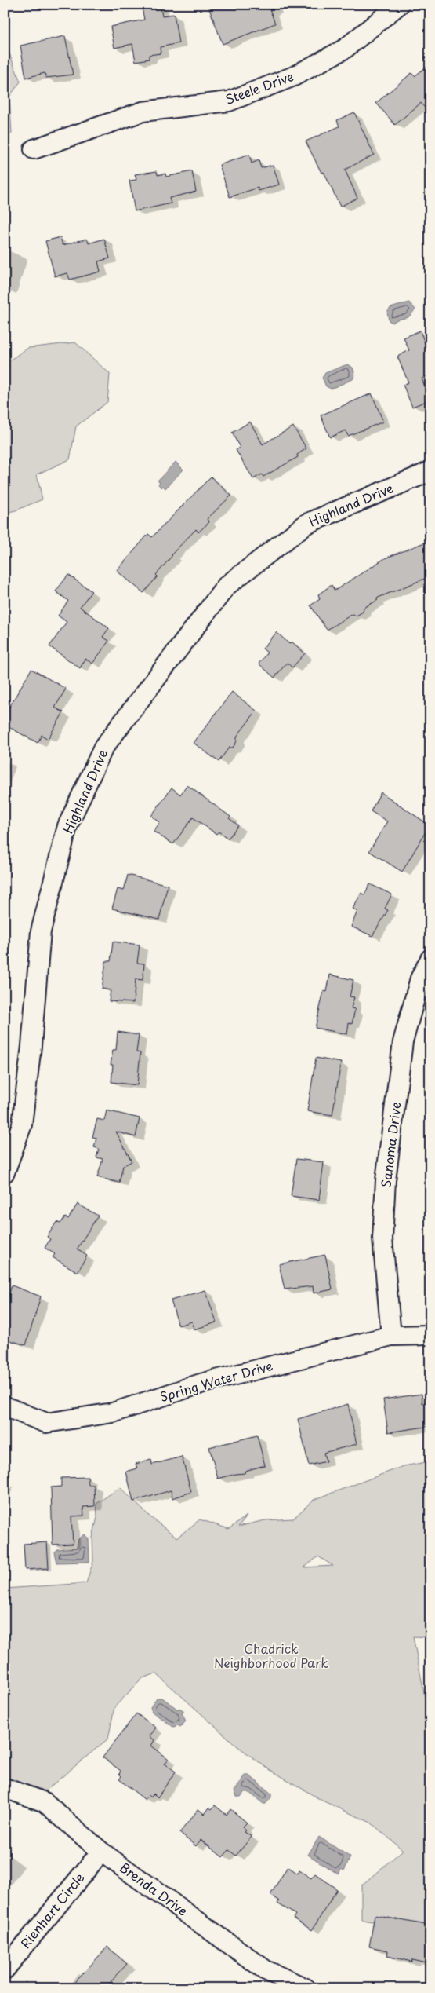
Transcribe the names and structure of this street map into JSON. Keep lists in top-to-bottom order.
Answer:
{
  "streets": {
    "street": [
      "Steele Drive",
      "Highland Drive",
      "Sanoma Drive",
      "Spring Water Drive",
      "Brenda Drive",
      "Rienhart Circle"
    ]
  },
  "crossings": [
    ["Sanoma Drive", "Spring Water Drive"],
    ["Brenda Drive", "Rienhart Circle"]
  ],
  "parks": ["Chadrick Neighborhood Park"]
}
